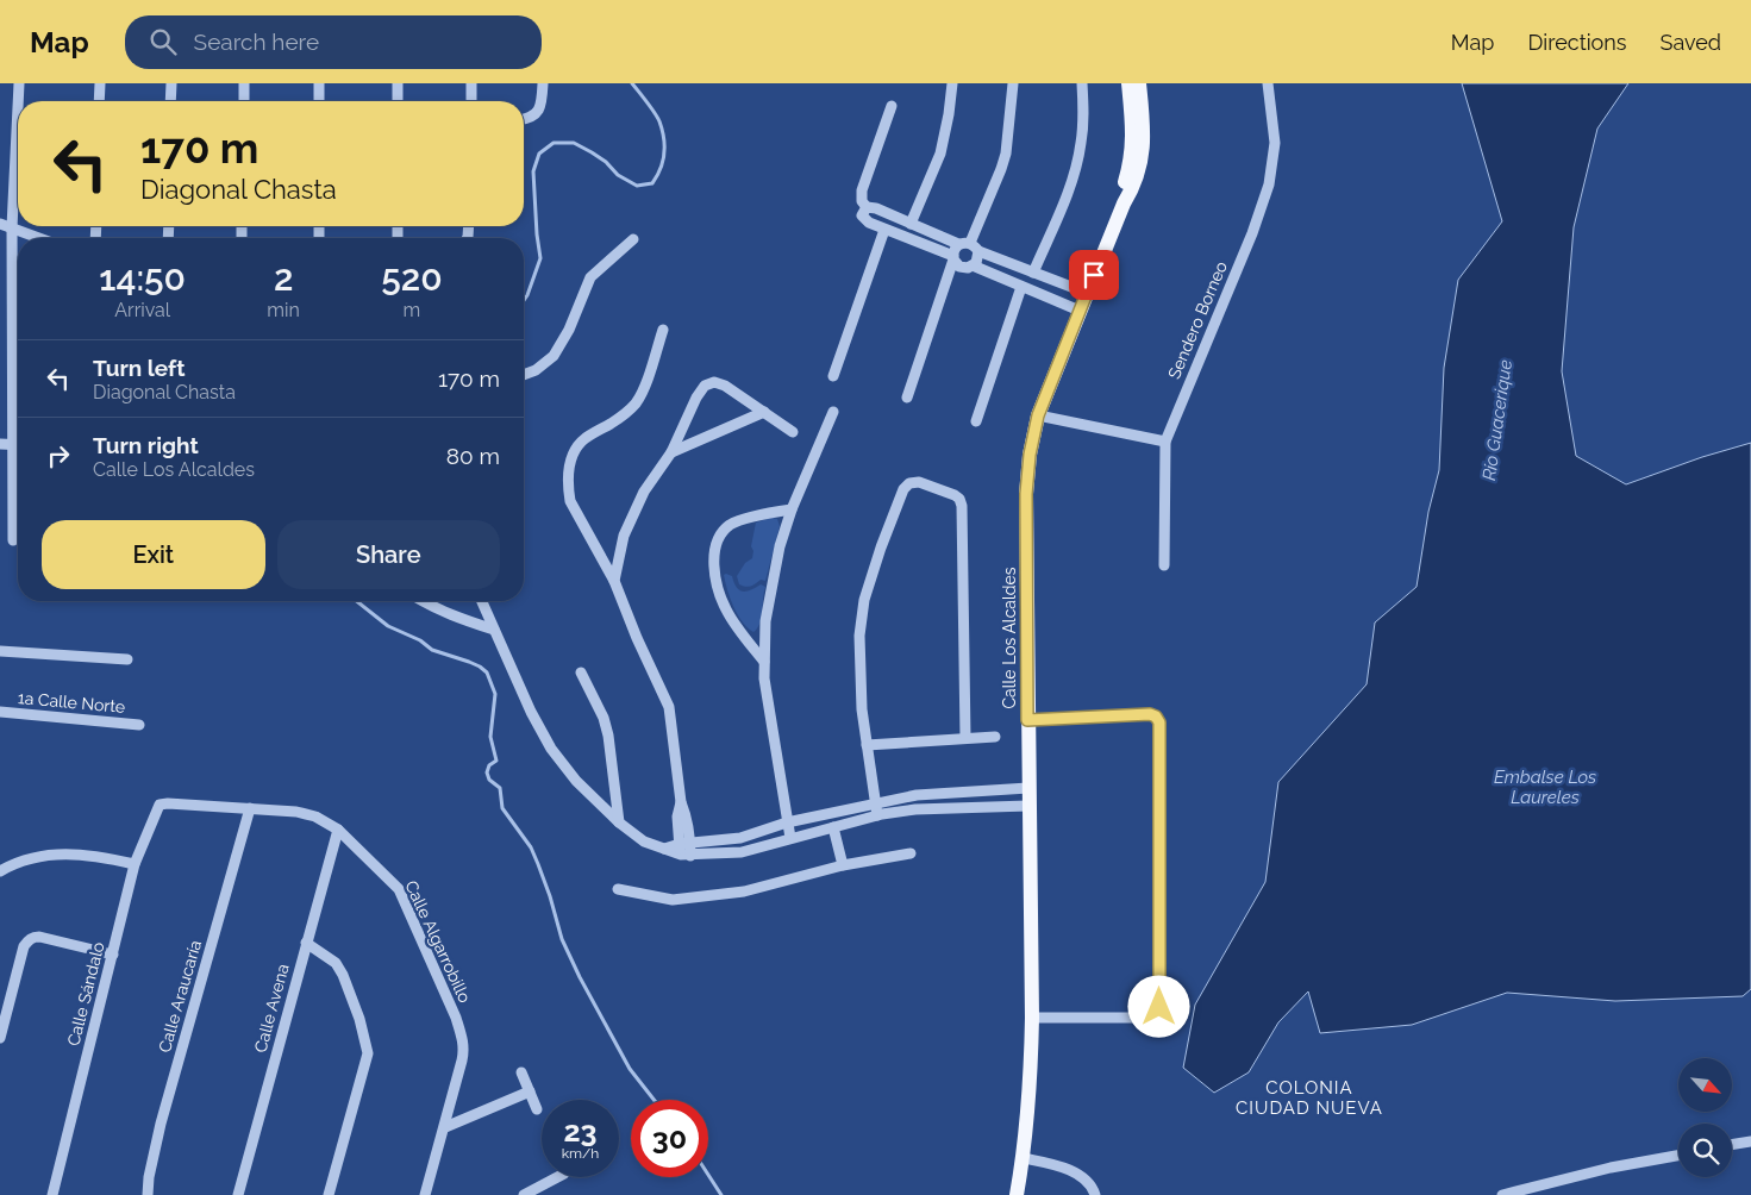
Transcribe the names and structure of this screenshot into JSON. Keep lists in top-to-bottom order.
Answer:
{
  "streets": {
    "main road": ["Calle Los Alcaldes"],
    "street": [
      "Sendero Borneo",
      "1a Calle Norte",
      "Calle Algarrobillo",
      "Calle Sándalo",
      "Calle Araucaría",
      "Calle Avena"
    ]
  },
  "crossings": [
    ["Calle Algarrobillo", "Calle Sándalo"],
    ["Calle Algarrobillo", "Calle Araucaría"],
    ["Calle Algarrobillo", "Calle Avena"]
  ],
  "districts": ["COLONIA CIUDAD NUEVA"],
  "water": ["Río Guacerique", "Embalse Los Laureles"],
  "north": "bottom right",
  "page": {
    "header": "Map",
    "search": "Search here",
    "nav": ["Map", "Directions", "Saved"],
    "turn": ["170 m", "Diagonal Chasta"],
    "eta": [
      "14:50",
      "Arrival",
      "2",
      "min",
      "520",
      "m"
    ],
    "list": [
      {
        "name": "Turn left",
        "note": "Diagonal Chasta",
        "value": "170 m"
      },
      {
        "name": "Turn right",
        "note": "Calle Los Alcaldes",
        "value": "80 m"
      }
    ],
    "buttons": ["Exit", "Share"],
    "speed": "23 km/h",
    "limit": "30"
  }
}
